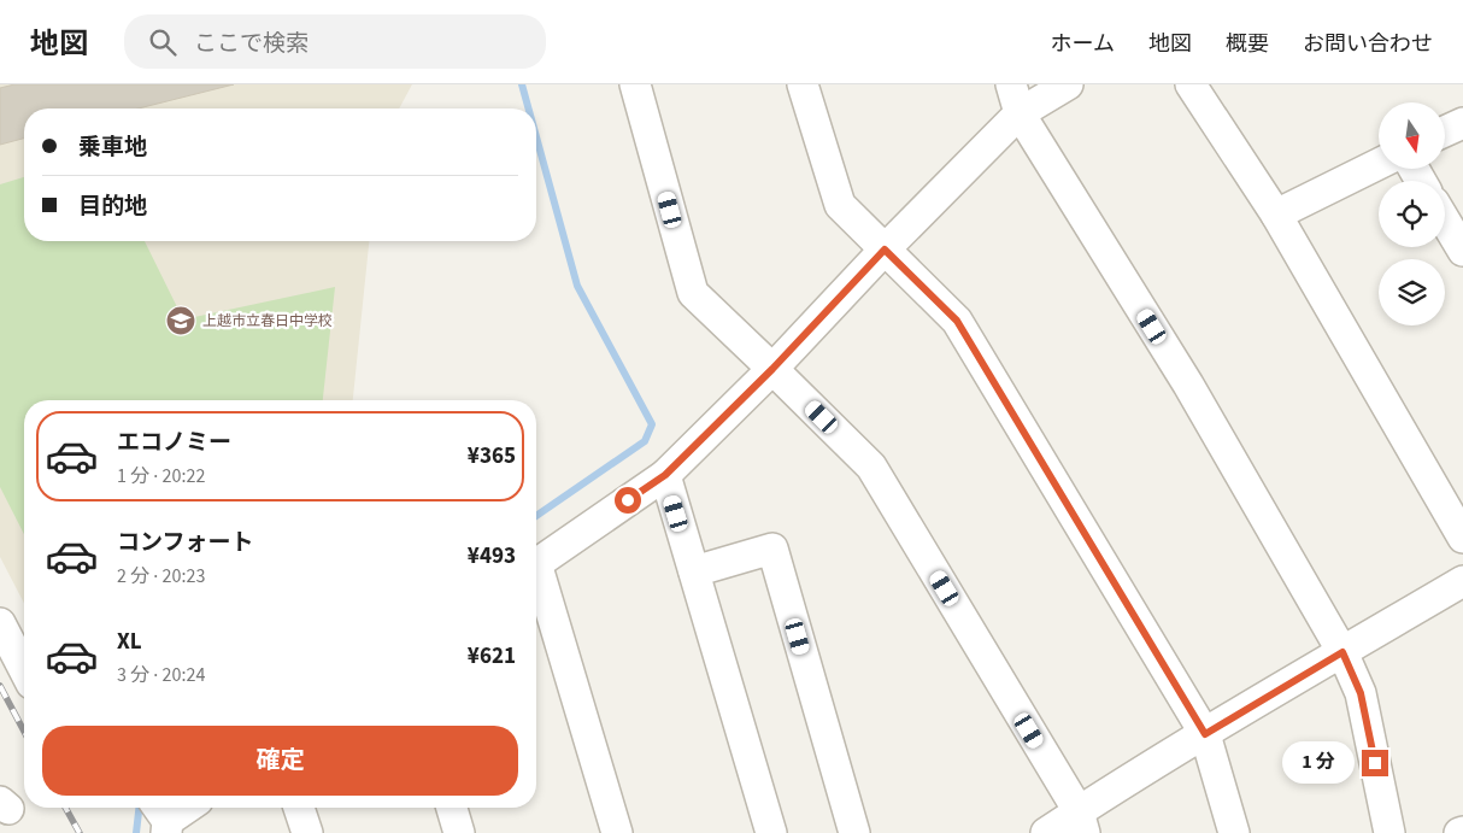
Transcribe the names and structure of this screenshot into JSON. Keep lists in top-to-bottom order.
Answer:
{
  "places": {
    "school or university": ["上越市立春日中学校"]
  },
  "north": "bottom",
  "page": {
    "header": "地図",
    "search": "ここで検索",
    "nav": [
      "ホーム",
      "地図",
      "概要",
      "お問い合わせ"
    ],
    "banner": ["乗車地", "目的地"],
    "list": [
      {
        "name": "エコノミー",
        "note": "1 分 · 20:22",
        "value": "¥365"
      },
      {
        "name": "コンフォート",
        "note": "2 分 · 20:23",
        "value": "¥493"
      },
      {
        "name": "XL",
        "note": "3 分 · 20:24",
        "value": "¥621"
      }
    ],
    "buttons": "確定",
    "bubble": "1 分"
  }
}
